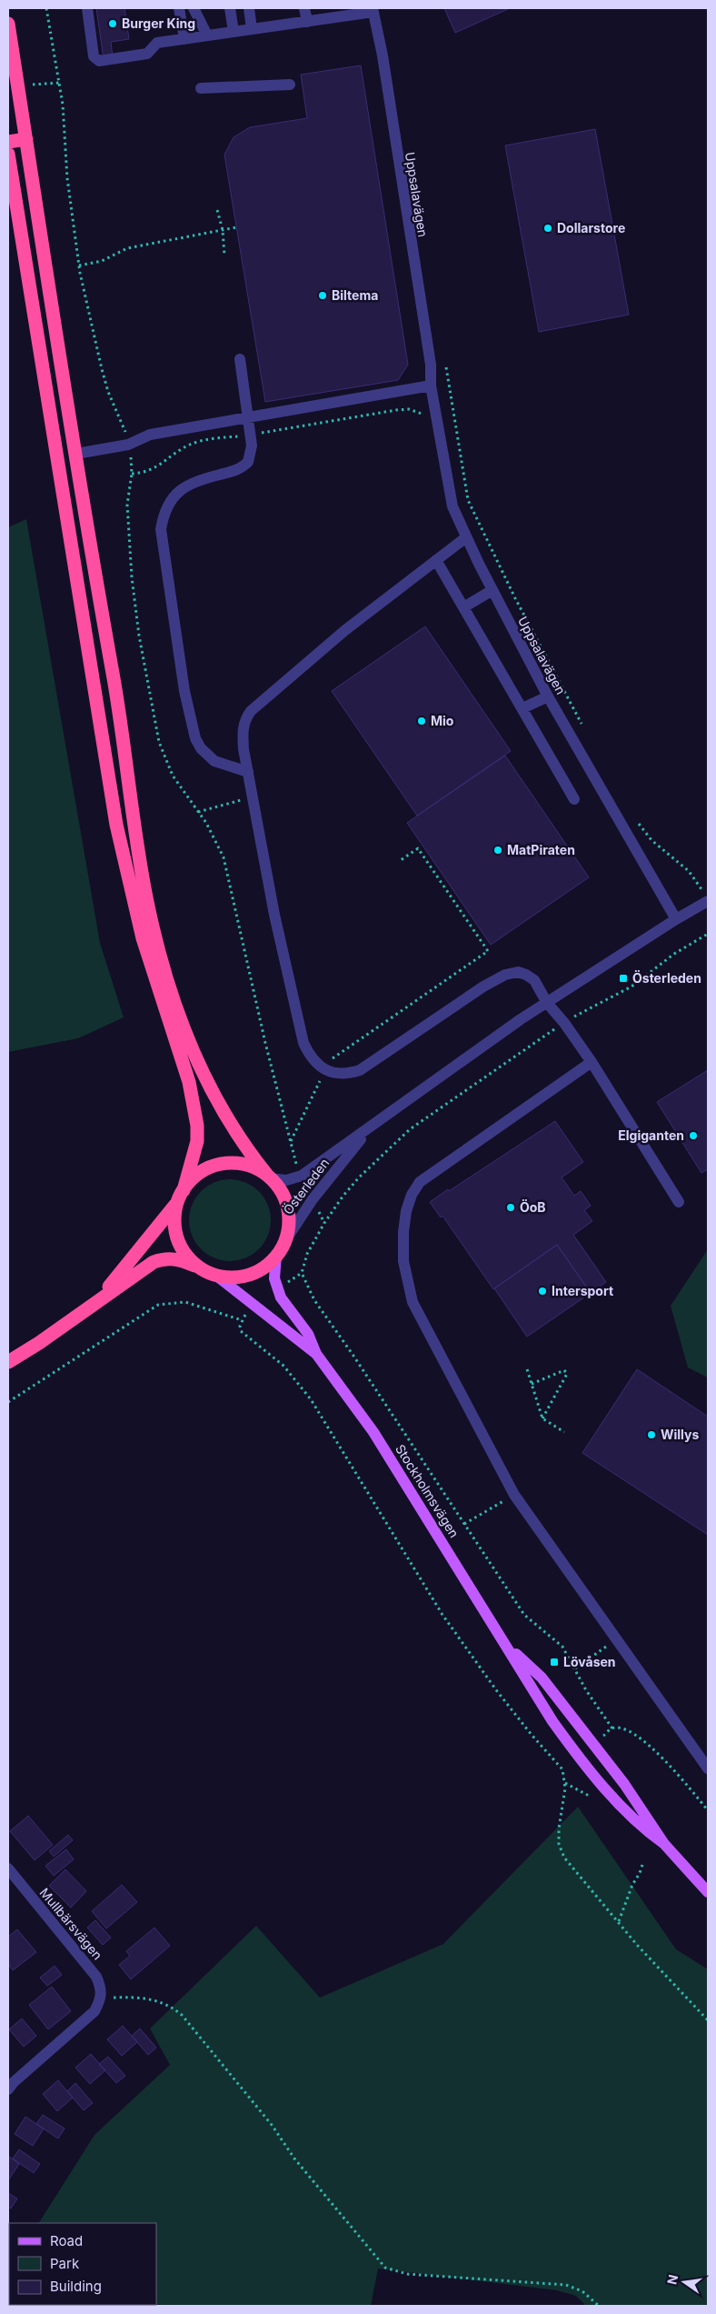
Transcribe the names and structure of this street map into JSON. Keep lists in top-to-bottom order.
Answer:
{
  "streets": {
    "main road": ["Stockholmsvägen"],
    "street": ["Uppsalavägen", "Österleden", "Mullbärsvägen"]
  },
  "crossings": [
    ["Uppsalavägen", "Österleden"],
    ["Österleden", "Stockholmsvägen"]
  ],
  "places": {
    "other": [
      "Burger King",
      "Dollarstore",
      "Biltema",
      "Mio",
      "MatPiraten",
      "Elgiganten",
      "ÖoB",
      "Intersport",
      "Willys"
    ],
    "transit": ["Österleden", "Lövåsen"]
  },
  "legend": ["Road", "Park", "Building"],
  "north": "left"
}
